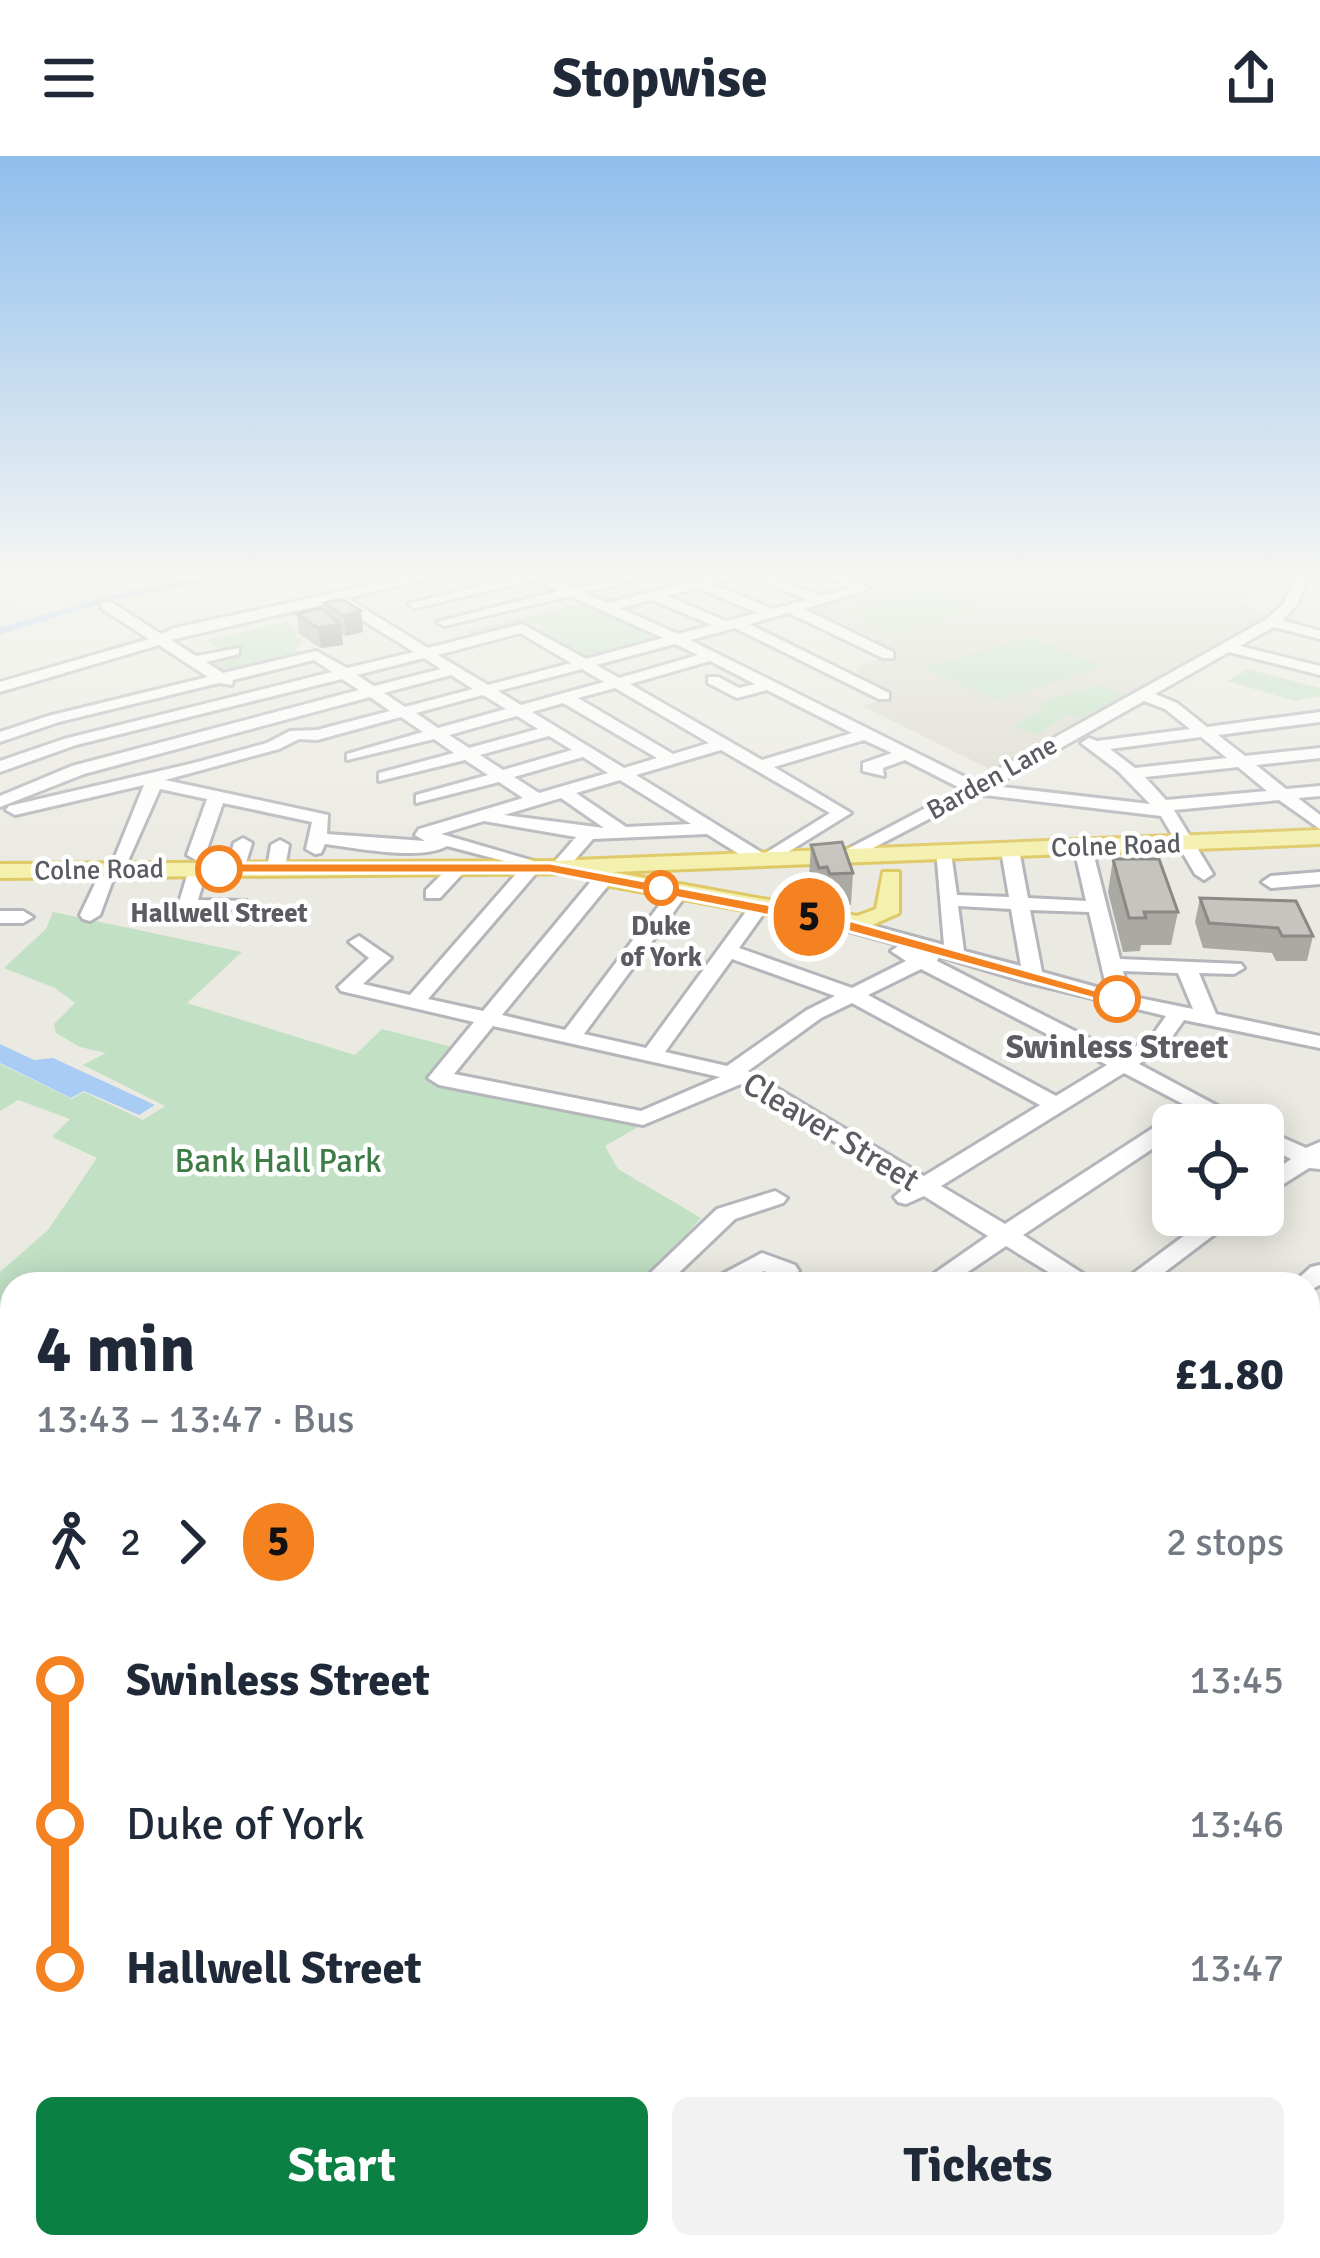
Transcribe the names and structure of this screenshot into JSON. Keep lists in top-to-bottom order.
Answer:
{
  "streets": {
    "main road": ["Colne Road"],
    "street": ["Barden Lane", "Cleaver Street"]
  },
  "crossings": [
    ["Barden Lane", "Colne Road"]
  ],
  "parks": ["Bank Hall Park"],
  "places": ["Hallwell Street", "Duke of York", "Swinless Street"],
  "lines": ["bus line 5"],
  "page": {
    "header": "Stopwise",
    "on_map": "5",
    "heading": ["4 min", "13:43 – 13:47 · Bus", "£1.80"],
    "legs": ["2", "5", "2 stops"],
    "list": [
      {
        "name": "Swinless Street",
        "value": "13:45"
      },
      {
        "name": "Duke of York",
        "value": "13:46"
      },
      {
        "name": "Hallwell Street",
        "value": "13:47"
      }
    ],
    "buttons": ["Start", "Tickets"]
  }
}
